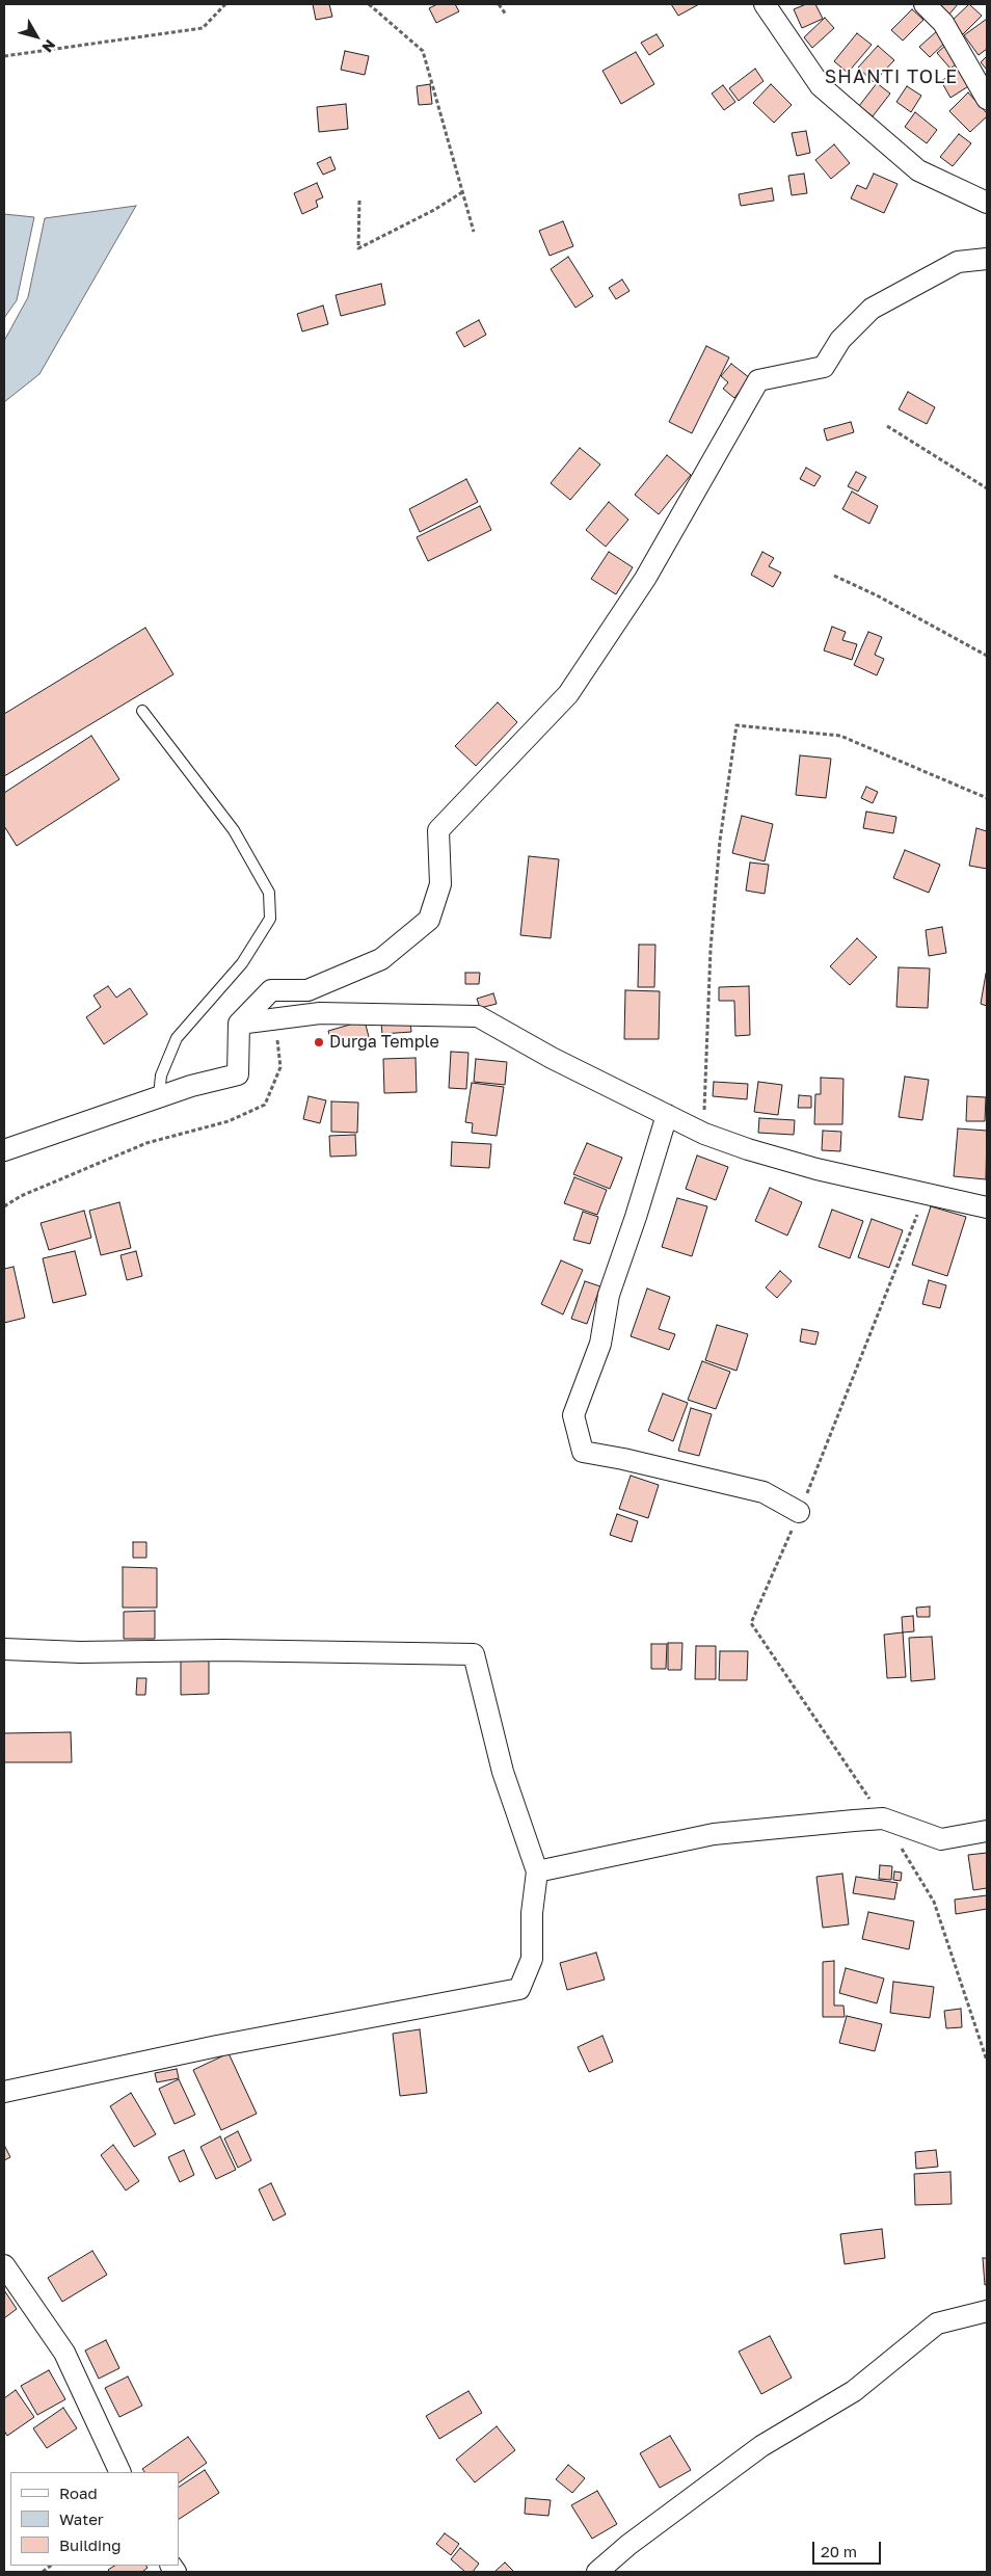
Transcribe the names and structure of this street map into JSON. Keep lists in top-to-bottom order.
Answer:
{
  "districts": ["SHANTI TOLE"],
  "places": ["Durga Temple"],
  "legend": ["Road", "Water", "Building"],
  "scale_bar": "20 m",
  "north": "bottom right"
}
